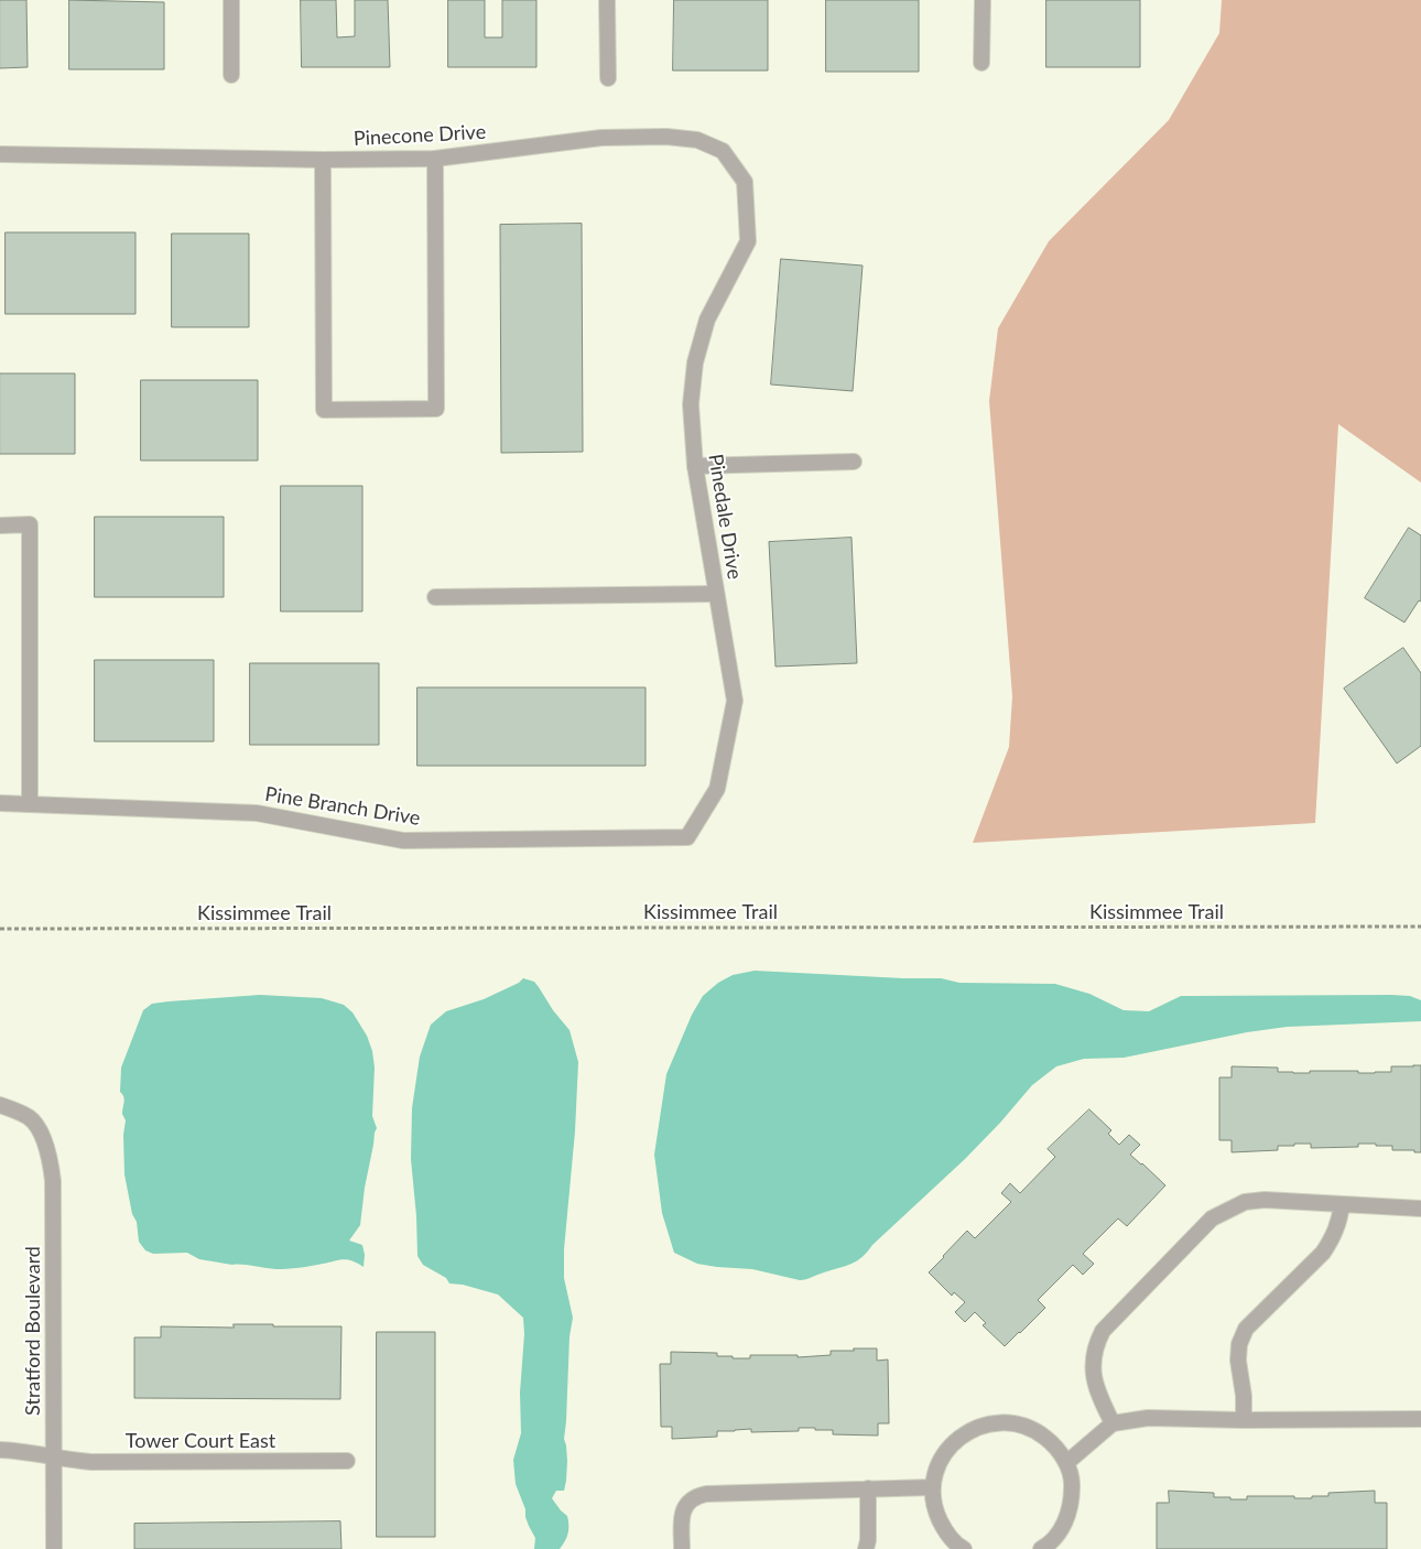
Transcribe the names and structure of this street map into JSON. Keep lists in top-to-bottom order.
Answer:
{
  "streets": {
    "street": [
      "Pinecone Drive",
      "Pinedale Drive",
      "Pine Branch Drive",
      "Stratford Boulevard",
      "Tower Court East"
    ],
    "path": ["Kissimmee Trail"]
  },
  "crossings": [
    ["Pinecone Drive", "Pinedale Drive"],
    ["Pinedale Drive", "Pine Branch Drive"],
    ["Stratford Boulevard", "Tower Court East"]
  ]
}
